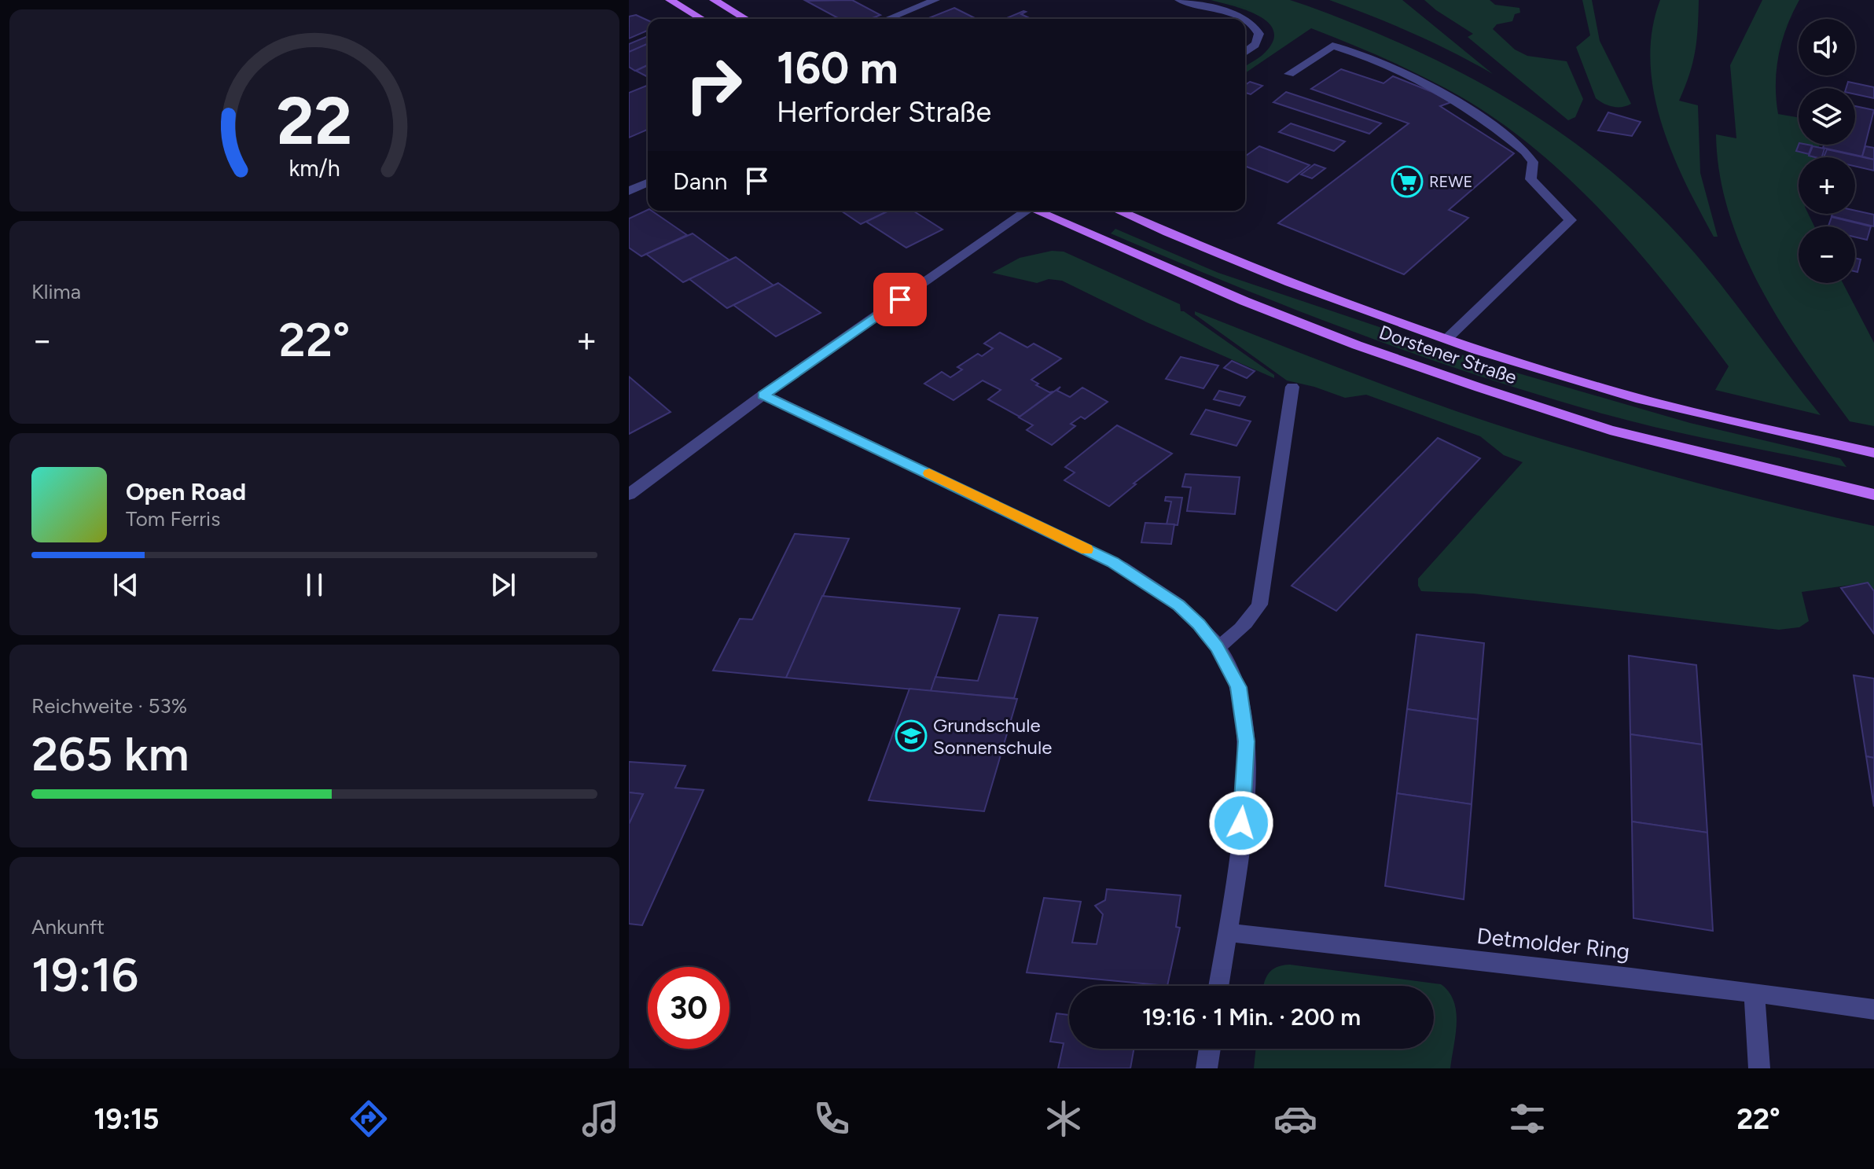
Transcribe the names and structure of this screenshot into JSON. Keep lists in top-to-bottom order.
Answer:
{
  "streets": {
    "main road": ["Dorstener Straße"],
    "street": ["Detmolder Ring"]
  },
  "places": {
    "supermarket": ["REWE"],
    "school or university": ["Grundschule Sonnenschule"]
  },
  "page": {
    "map_buttons": ["+", "−"],
    "turn": ["160 m", "Herforder Straße"],
    "then": "Dann",
    "tile": [
      "Klima",
      ["Reichweite · 53%", "265 km"],
      ["Ankunft", "19:16"]
    ],
    "heat": ["−", "22°", "+"],
    "song": ["Open Road", "Tom Ferris"],
    "limit": "30",
    "trip": "19:16 · 1 Min. · 200 m",
    "tabs": ["19:15", "22°"],
    "gauge": ["22", "km/h"]
  }
}
